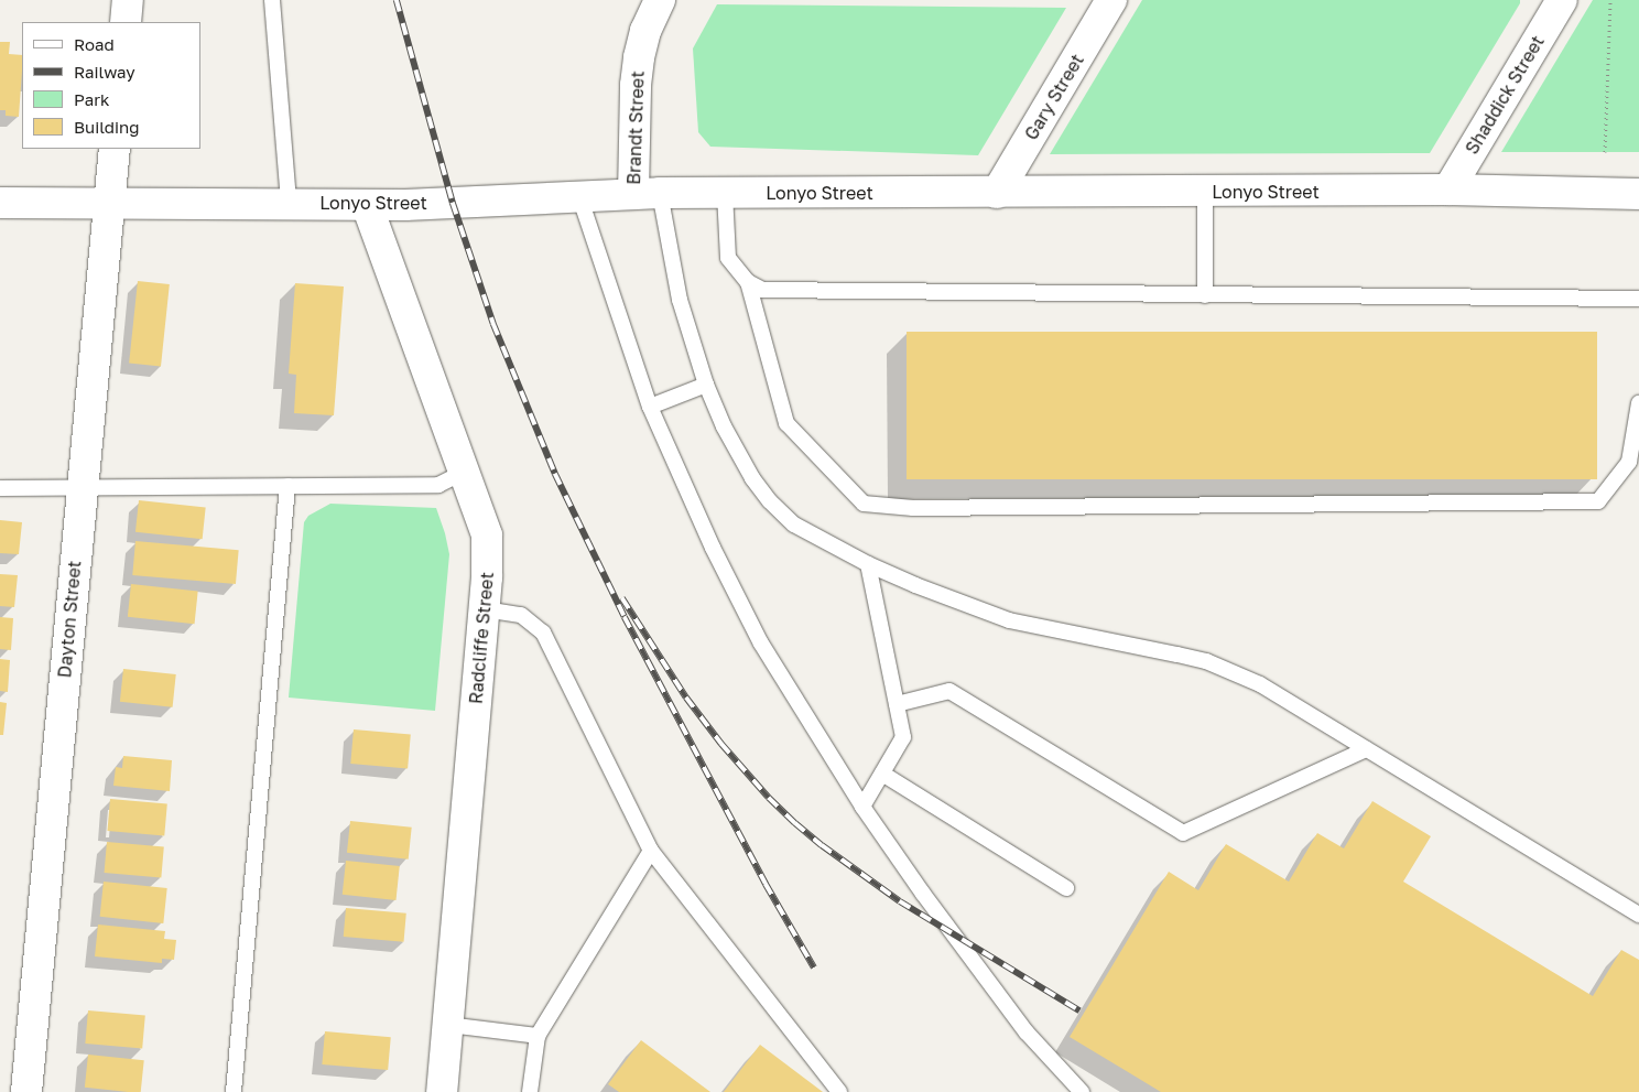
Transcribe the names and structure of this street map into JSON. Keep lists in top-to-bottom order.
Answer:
{
  "streets": {
    "street": [
      "Shaddick Street",
      "Gary Street",
      "Brandt Street",
      "Lonyo Street",
      "Dayton Street",
      "Radcliffe Street"
    ]
  },
  "crossings": [
    ["Shaddick Street", "Lonyo Street"],
    ["Gary Street", "Lonyo Street"],
    ["Brandt Street", "Lonyo Street"],
    ["Lonyo Street", "Dayton Street"],
    ["Lonyo Street", "Radcliffe Street"]
  ],
  "legend": [
    "Road",
    "Railway",
    "Park",
    "Building"
  ]
}
